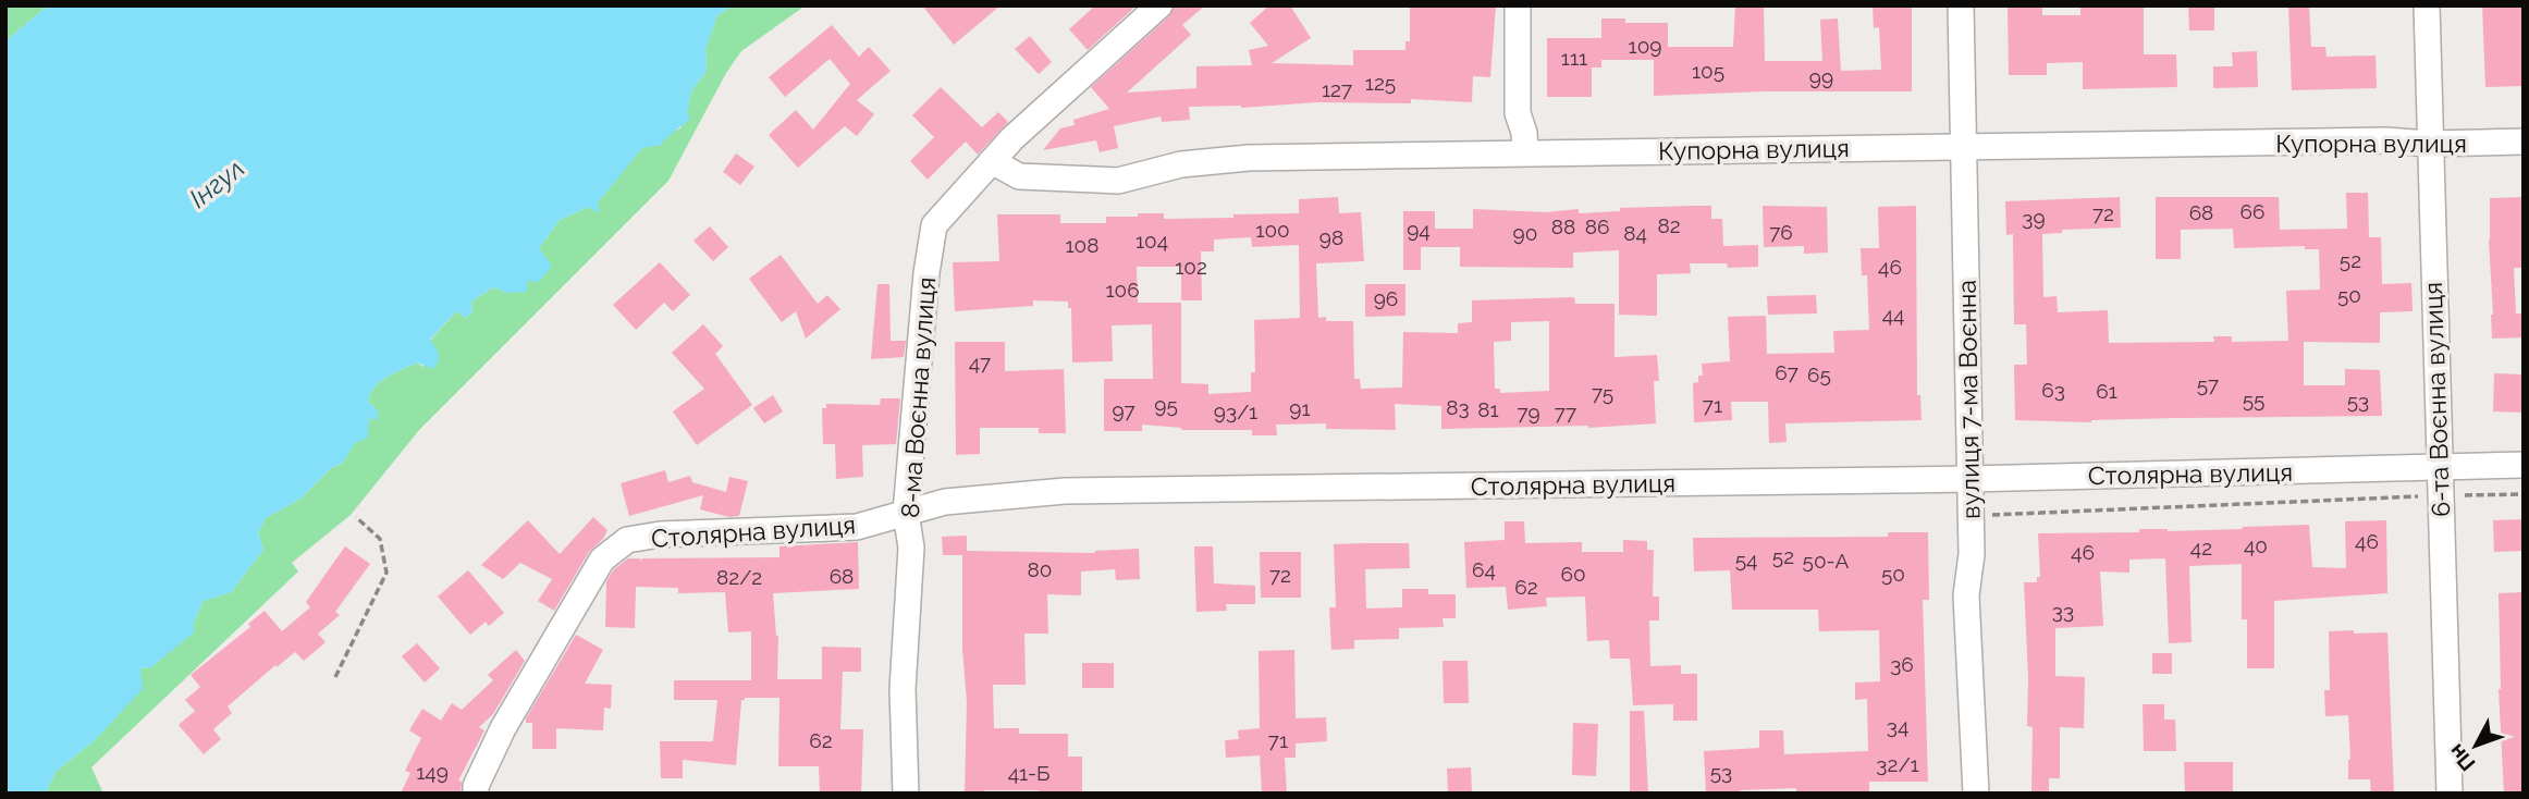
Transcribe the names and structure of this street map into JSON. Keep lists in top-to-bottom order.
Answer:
{
  "streets": {
    "street": [
      "Купорна вулиця",
      "8-ма Воєнна вулиця",
      "вулиця 7-ма Воєнна",
      "6-та Воєнна вулиця",
      "Столярна вулиця"
    ]
  },
  "crossings": [
    ["Купорна вулиця", "8-ма Воєнна вулиця"],
    ["Купорна вулиця", "вулиця 7-ма Воєнна"],
    ["Купорна вулиця", "6-та Воєнна вулиця"],
    ["8-ма Воєнна вулиця", "Столярна вулиця"],
    ["вулиця 7-ма Воєнна", "Столярна вулиця"],
    ["6-та Воєнна вулиця", "Столярна вулиця"]
  ],
  "water": ["Інгул"],
  "house_numbers": [
    "109",
    "111",
    "105",
    "99",
    "125",
    "127",
    "66",
    "68",
    "72",
    "39",
    "82",
    "88",
    "86",
    "100",
    "94",
    "76",
    "90",
    "84",
    "98",
    "104",
    "108",
    "52",
    "102",
    "46",
    "106",
    "50",
    "96",
    "44",
    "47",
    "67",
    "65",
    "57",
    "63",
    "61",
    "75",
    "55",
    "53",
    "95",
    "71",
    "83",
    "91",
    "81",
    "97",
    "93/1",
    "79",
    "77",
    "46",
    "40",
    "42",
    "46",
    "52",
    "54",
    "50-А",
    "80",
    "64",
    "60",
    "50",
    "72",
    "68",
    "82/2",
    "62",
    "33",
    "36",
    "34",
    "62",
    "71",
    "32/1",
    "149",
    "53",
    "41-Б"
  ],
  "north": "bottom left"
}
